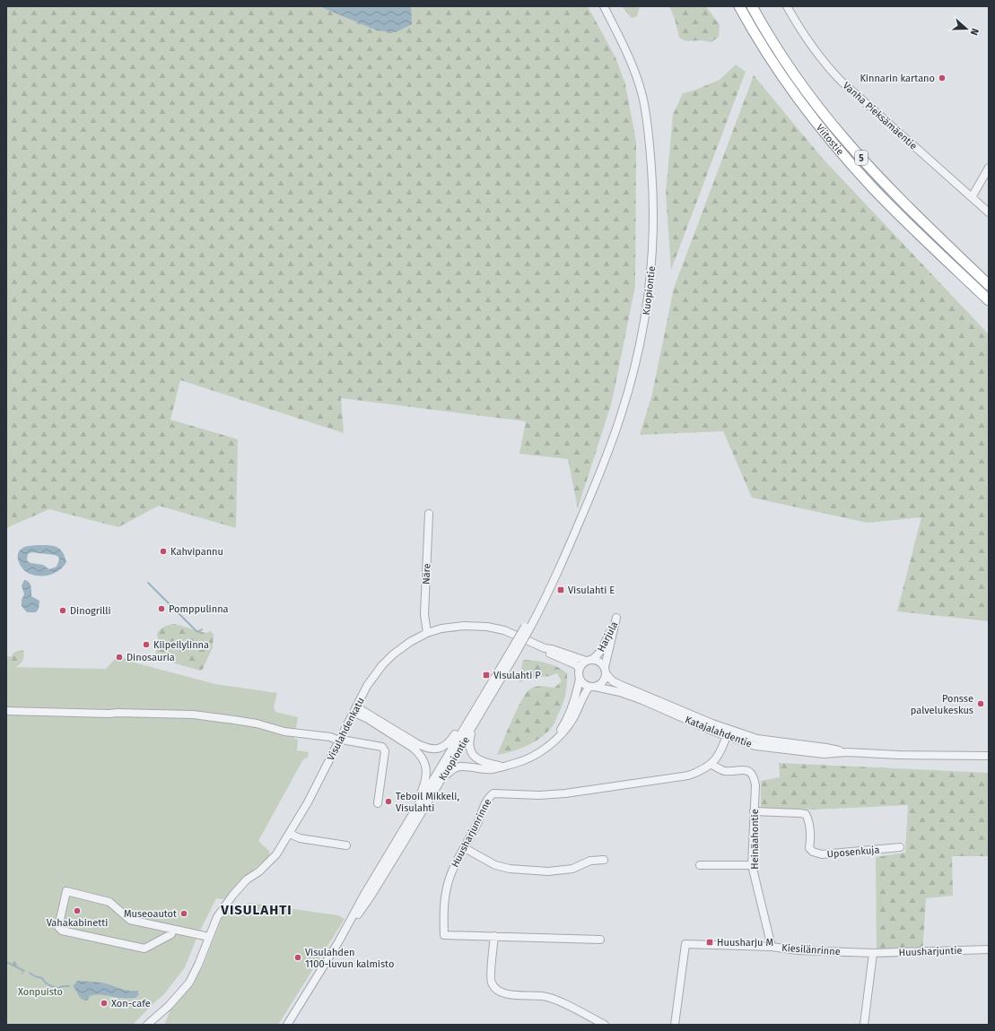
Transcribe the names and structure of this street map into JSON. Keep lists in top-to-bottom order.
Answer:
{
  "streets": {
    "highway": ["Viitostie", "5"],
    "street": [
      "Vanha Pieksämäentie",
      "Kuopiontie",
      "Näre",
      "Harjula",
      "Visulahdenkatu",
      "Katajalahdentie",
      "Huusharjunrinne",
      "Heinäahontie",
      "Uposenkuja",
      "Kiesilänrinne",
      "Huusharjuntie"
    ]
  },
  "crossings": [
    ["Näre", "Visulahdenkatu"],
    ["Harjula", "Visulahdenkatu"],
    ["Harjula", "Katajalahdentie"],
    ["Visulahdenkatu", "Katajalahdentie"],
    ["Katajalahdentie", "Huusharjunrinne"],
    ["Huusharjunrinne", "Heinäahontie"],
    ["Heinäahontie", "Uposenkuja"],
    ["Heinäahontie", "Kiesilänrinne"],
    ["Kiesilänrinne", "Huusharjuntie"]
  ],
  "districts": ["VISULAHTI"],
  "parks": ["Xonpuisto"],
  "places": {
    "other": [
      "Kinnarin kartano",
      "Kahvipannu",
      "Pomppulinna",
      "Dinogrilli",
      "Kiipeilylinna",
      "Dinosauria",
      "Ponsse palvelukeskus",
      "Teboil Mikkeli, Visulahti",
      "Vahakabinetti",
      "Museoautot",
      "Visulahden 1100-luvun kalmisto",
      "Xon-cafe"
    ],
    "transit": ["Visulahti E", "Visulahti P", "Huusharju M"]
  },
  "north": "right"
}
